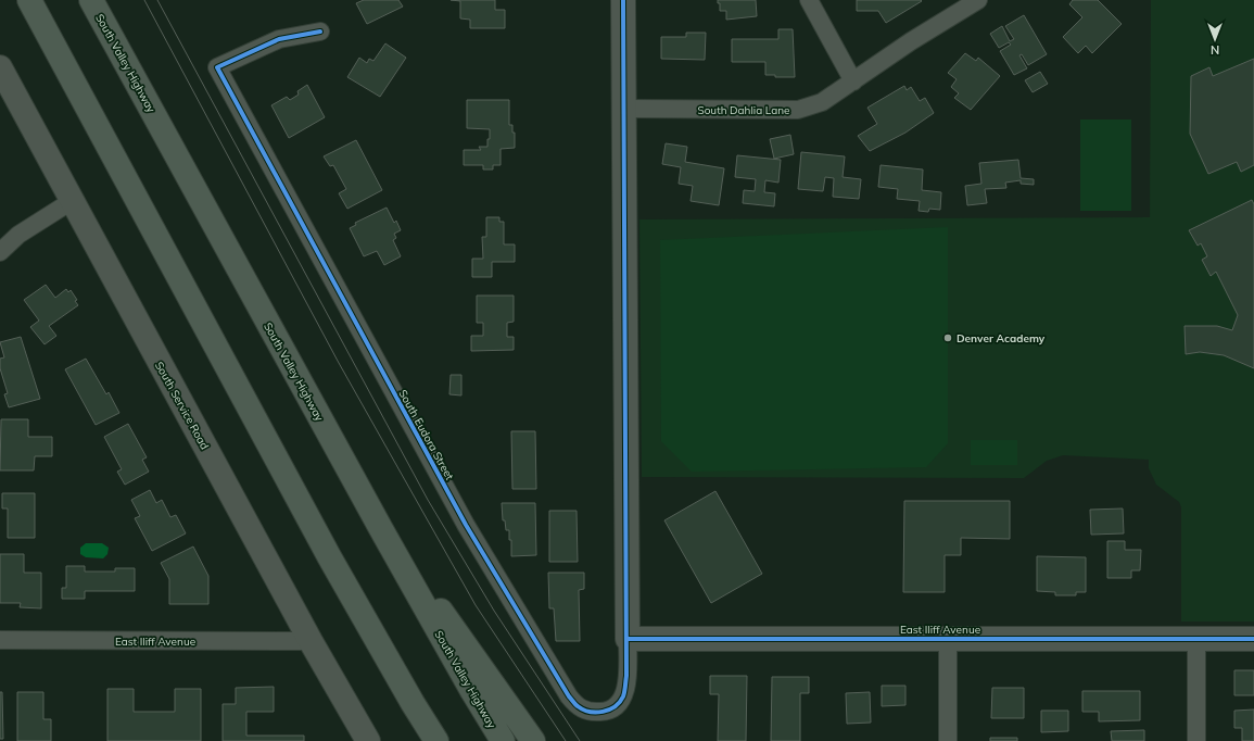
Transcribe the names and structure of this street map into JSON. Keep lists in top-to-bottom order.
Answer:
{
  "streets": {
    "highway": ["South Valley Highway"],
    "street": [
      "South Dahlia Lane",
      "South Service Road",
      "South Eudora Street",
      "East Iliff Avenue"
    ]
  },
  "crossings": [
    ["South Service Road", "East Iliff Avenue"],
    ["South Eudora Street", "East Iliff Avenue"]
  ],
  "places": ["Denver Academy"],
  "north": "bottom"
}
